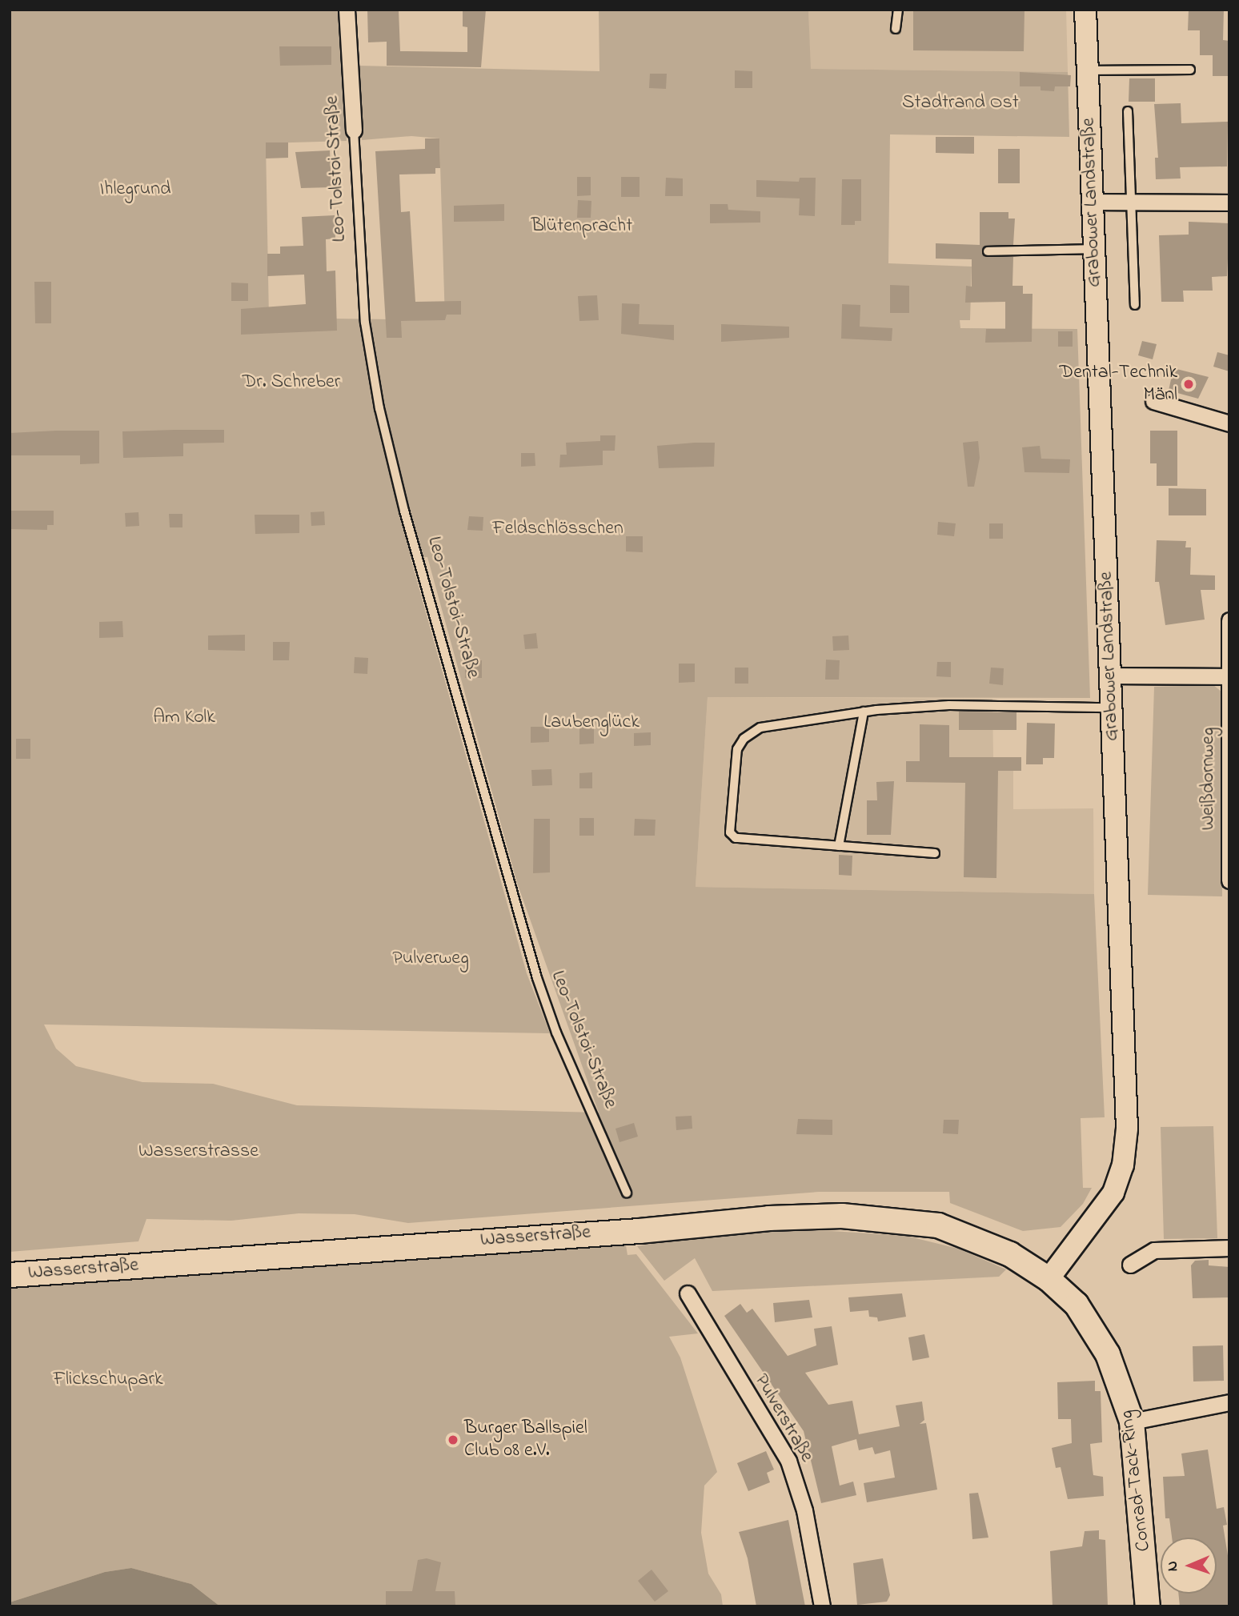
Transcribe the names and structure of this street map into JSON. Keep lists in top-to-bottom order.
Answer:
{
  "streets": {
    "main road": ["Grabower Landstraße", "Wasserstraße", "Conrad-Tack-Ring"],
    "street": ["Leo-Tolstoi-Straße", "Weißdornweg", "Pulverstraße"]
  },
  "crossings": [
    ["Grabower Landstraße", "Wasserstraße"],
    ["Grabower Landstraße", "Conrad-Tack-Ring"],
    ["Wasserstraße", "Conrad-Tack-Ring"]
  ],
  "parks": [
    "Stadtrand Ost",
    "Ihlegrund",
    "Blütenpracht",
    "Dr. Schreber",
    "Feldschlösschen",
    "Am Kolk",
    "Laubenglück",
    "Pulverweg",
    "Wasserstrasse",
    "Flickschupark"
  ],
  "places": ["Dental-Technik Mänl", "Burger Ballspiel Club 08 e.V."],
  "north": "left"
}
